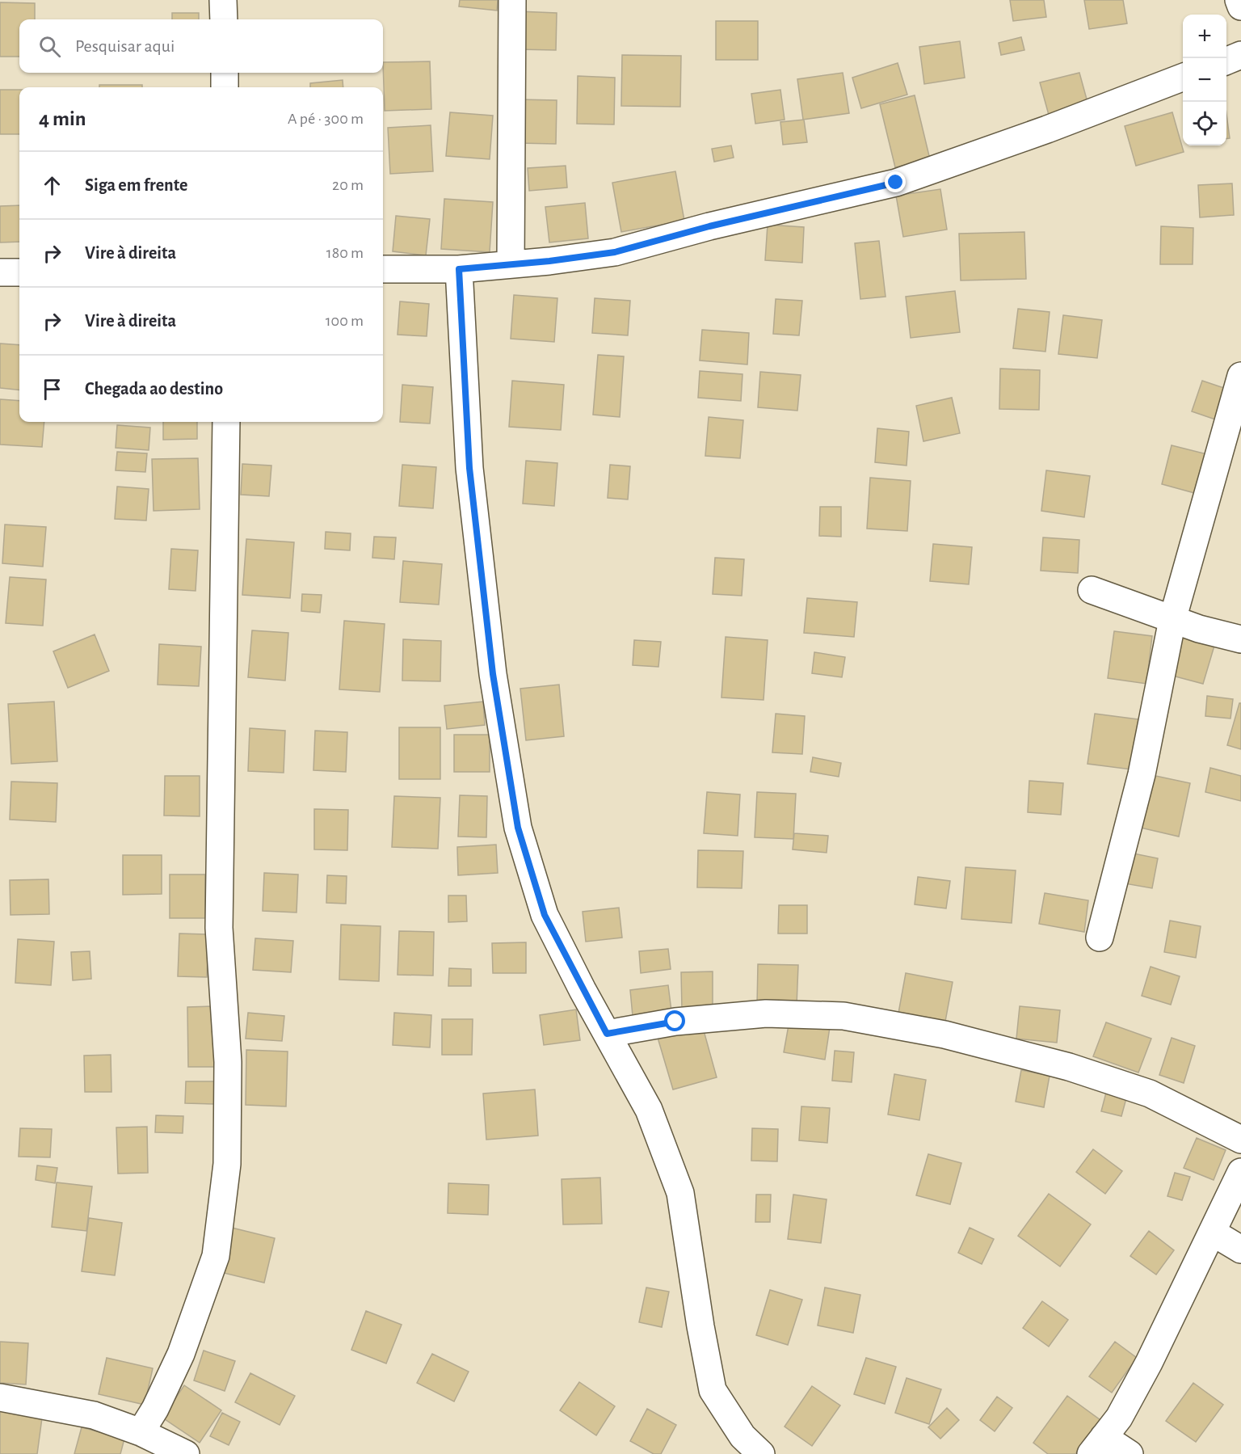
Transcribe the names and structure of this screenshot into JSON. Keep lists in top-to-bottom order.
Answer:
{
  "page": {
    "map_buttons": ["+", "−"],
    "search": "Pesquisar aqui",
    "heading": ["4 min", "A pé · 300 m"],
    "list": [
      ["Siga em frente", "20 m"],
      ["Vire à direita", "180 m"],
      ["Vire à direita", "100 m"],
      "Chegada ao destino"
    ]
  }
}
